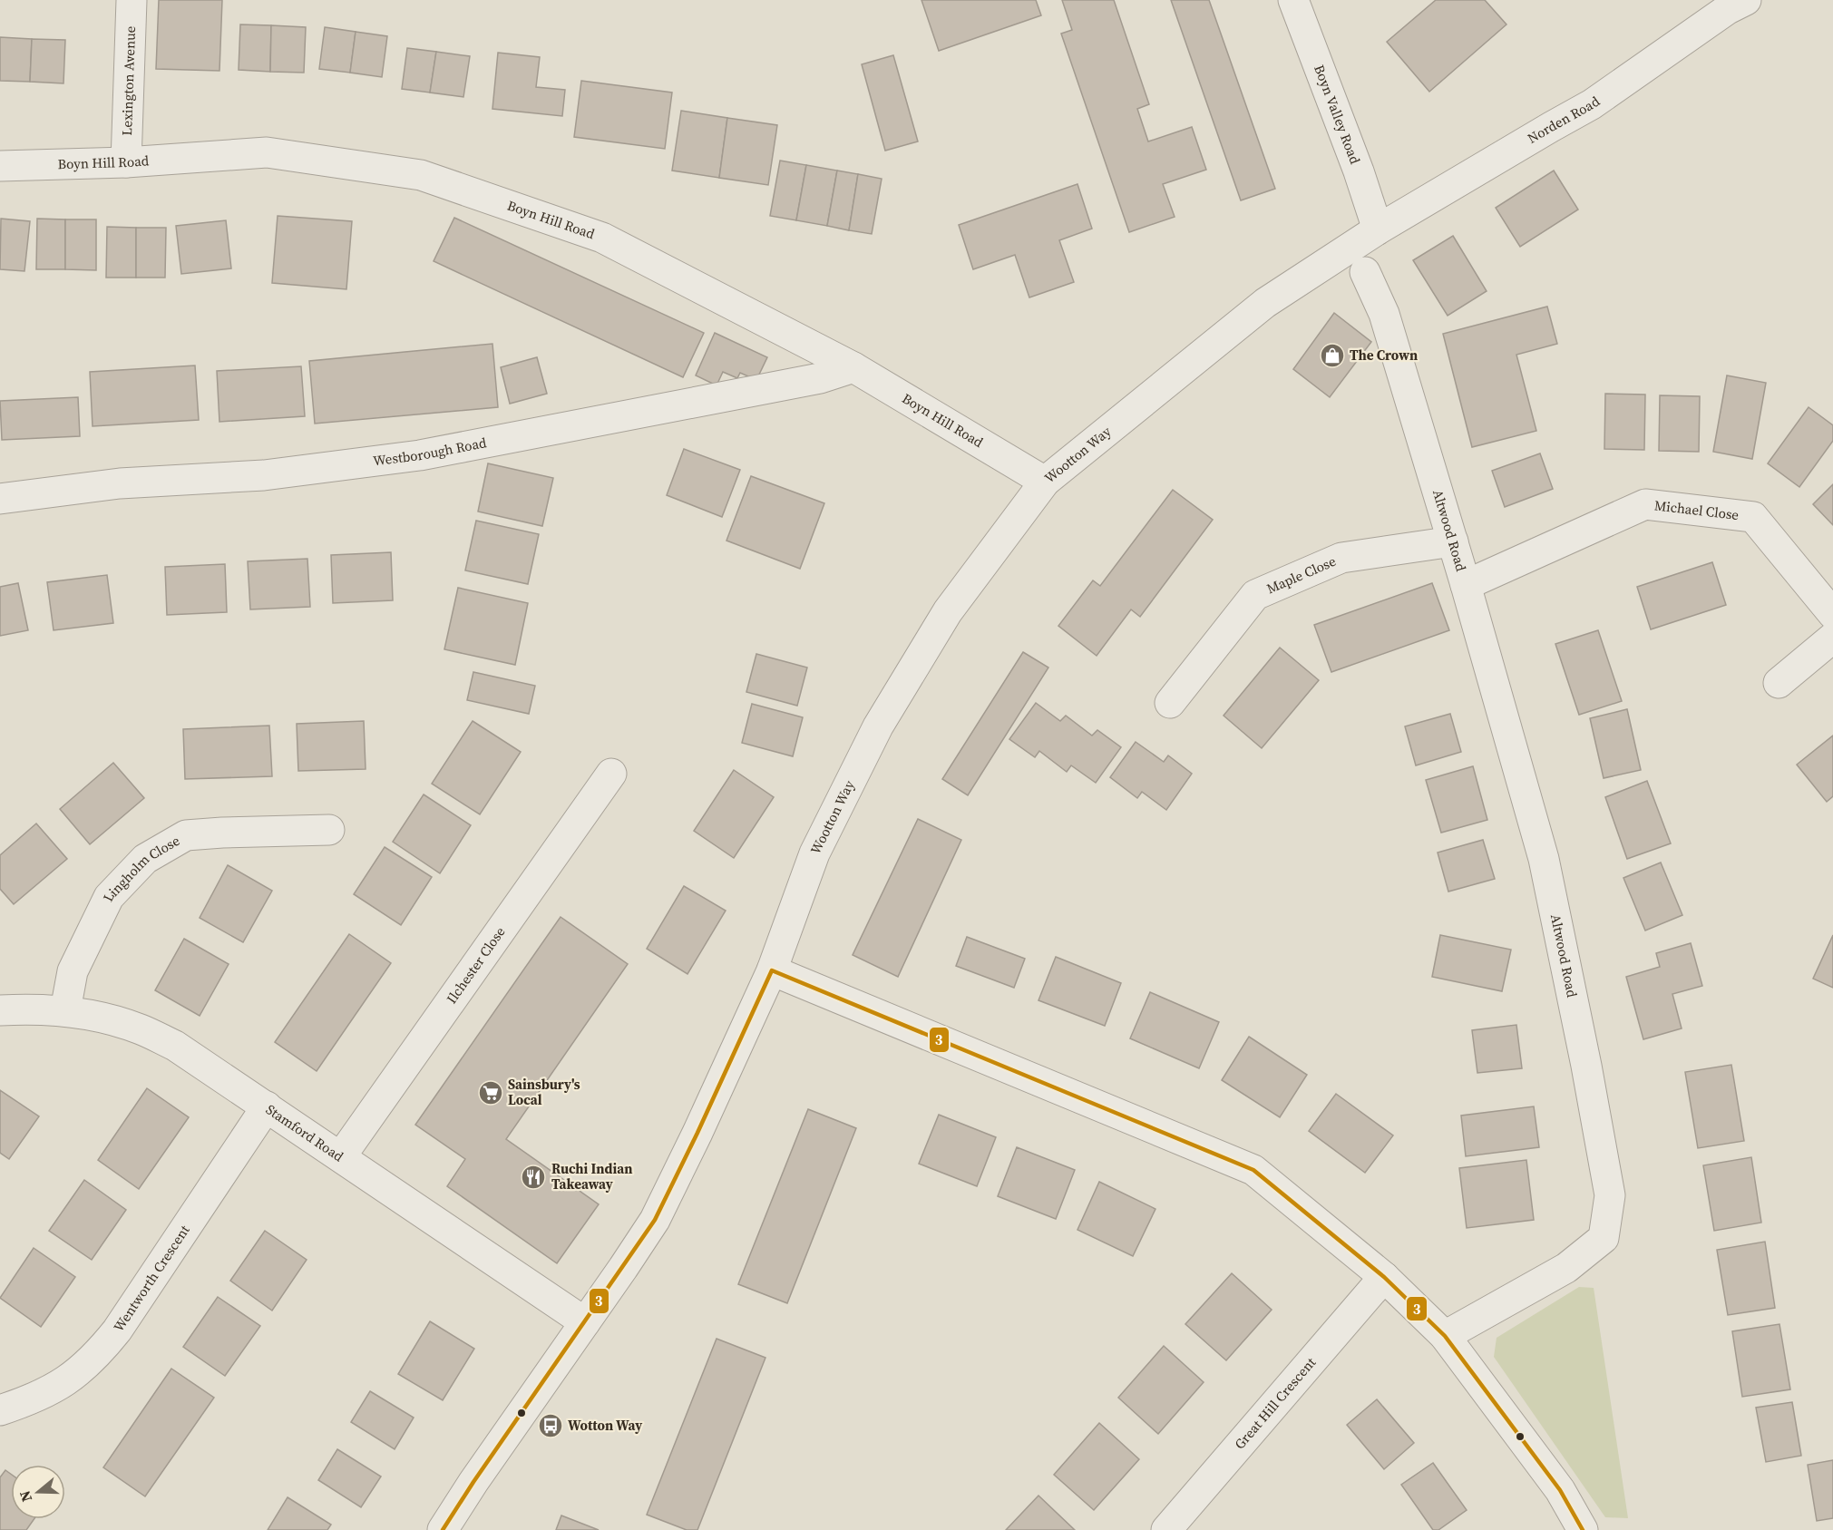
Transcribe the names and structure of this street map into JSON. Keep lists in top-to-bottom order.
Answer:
{
  "streets": {
    "street": [
      "Lexington Avenue",
      "Boyn Valley Road",
      "Norden Road",
      "Boyn Hill Road",
      "Westborough Road",
      "Wootton Way",
      "Michael Close",
      "Altwood Road",
      "Maple Close",
      "Lingholm Close",
      "Ilchester Close",
      "Stamford Road",
      "Wentworth Crescent",
      "Great Hill Crescent"
    ]
  },
  "crossings": [
    ["Lexington Avenue", "Boyn Hill Road"],
    ["Boyn Valley Road", "Norden Road"],
    ["Boyn Valley Road", "Wootton Way"],
    ["Norden Road", "Wootton Way"],
    ["Boyn Hill Road", "Westborough Road"],
    ["Boyn Hill Road", "Wootton Way"],
    ["Wootton Way", "Stamford Road"],
    ["Michael Close", "Altwood Road"],
    ["Altwood Road", "Maple Close"],
    ["Lingholm Close", "Stamford Road"],
    ["Ilchester Close", "Stamford Road"],
    ["Stamford Road", "Wentworth Crescent"]
  ],
  "places": {
    "shop": ["The Crown"],
    "supermarket": ["Sainsbury's Local"],
    "restaurant": ["Ruchi Indian Takeaway"],
    "bus stop": ["Wotton Way"]
  },
  "lines": ["transit line 3"],
  "north": "left"
}
